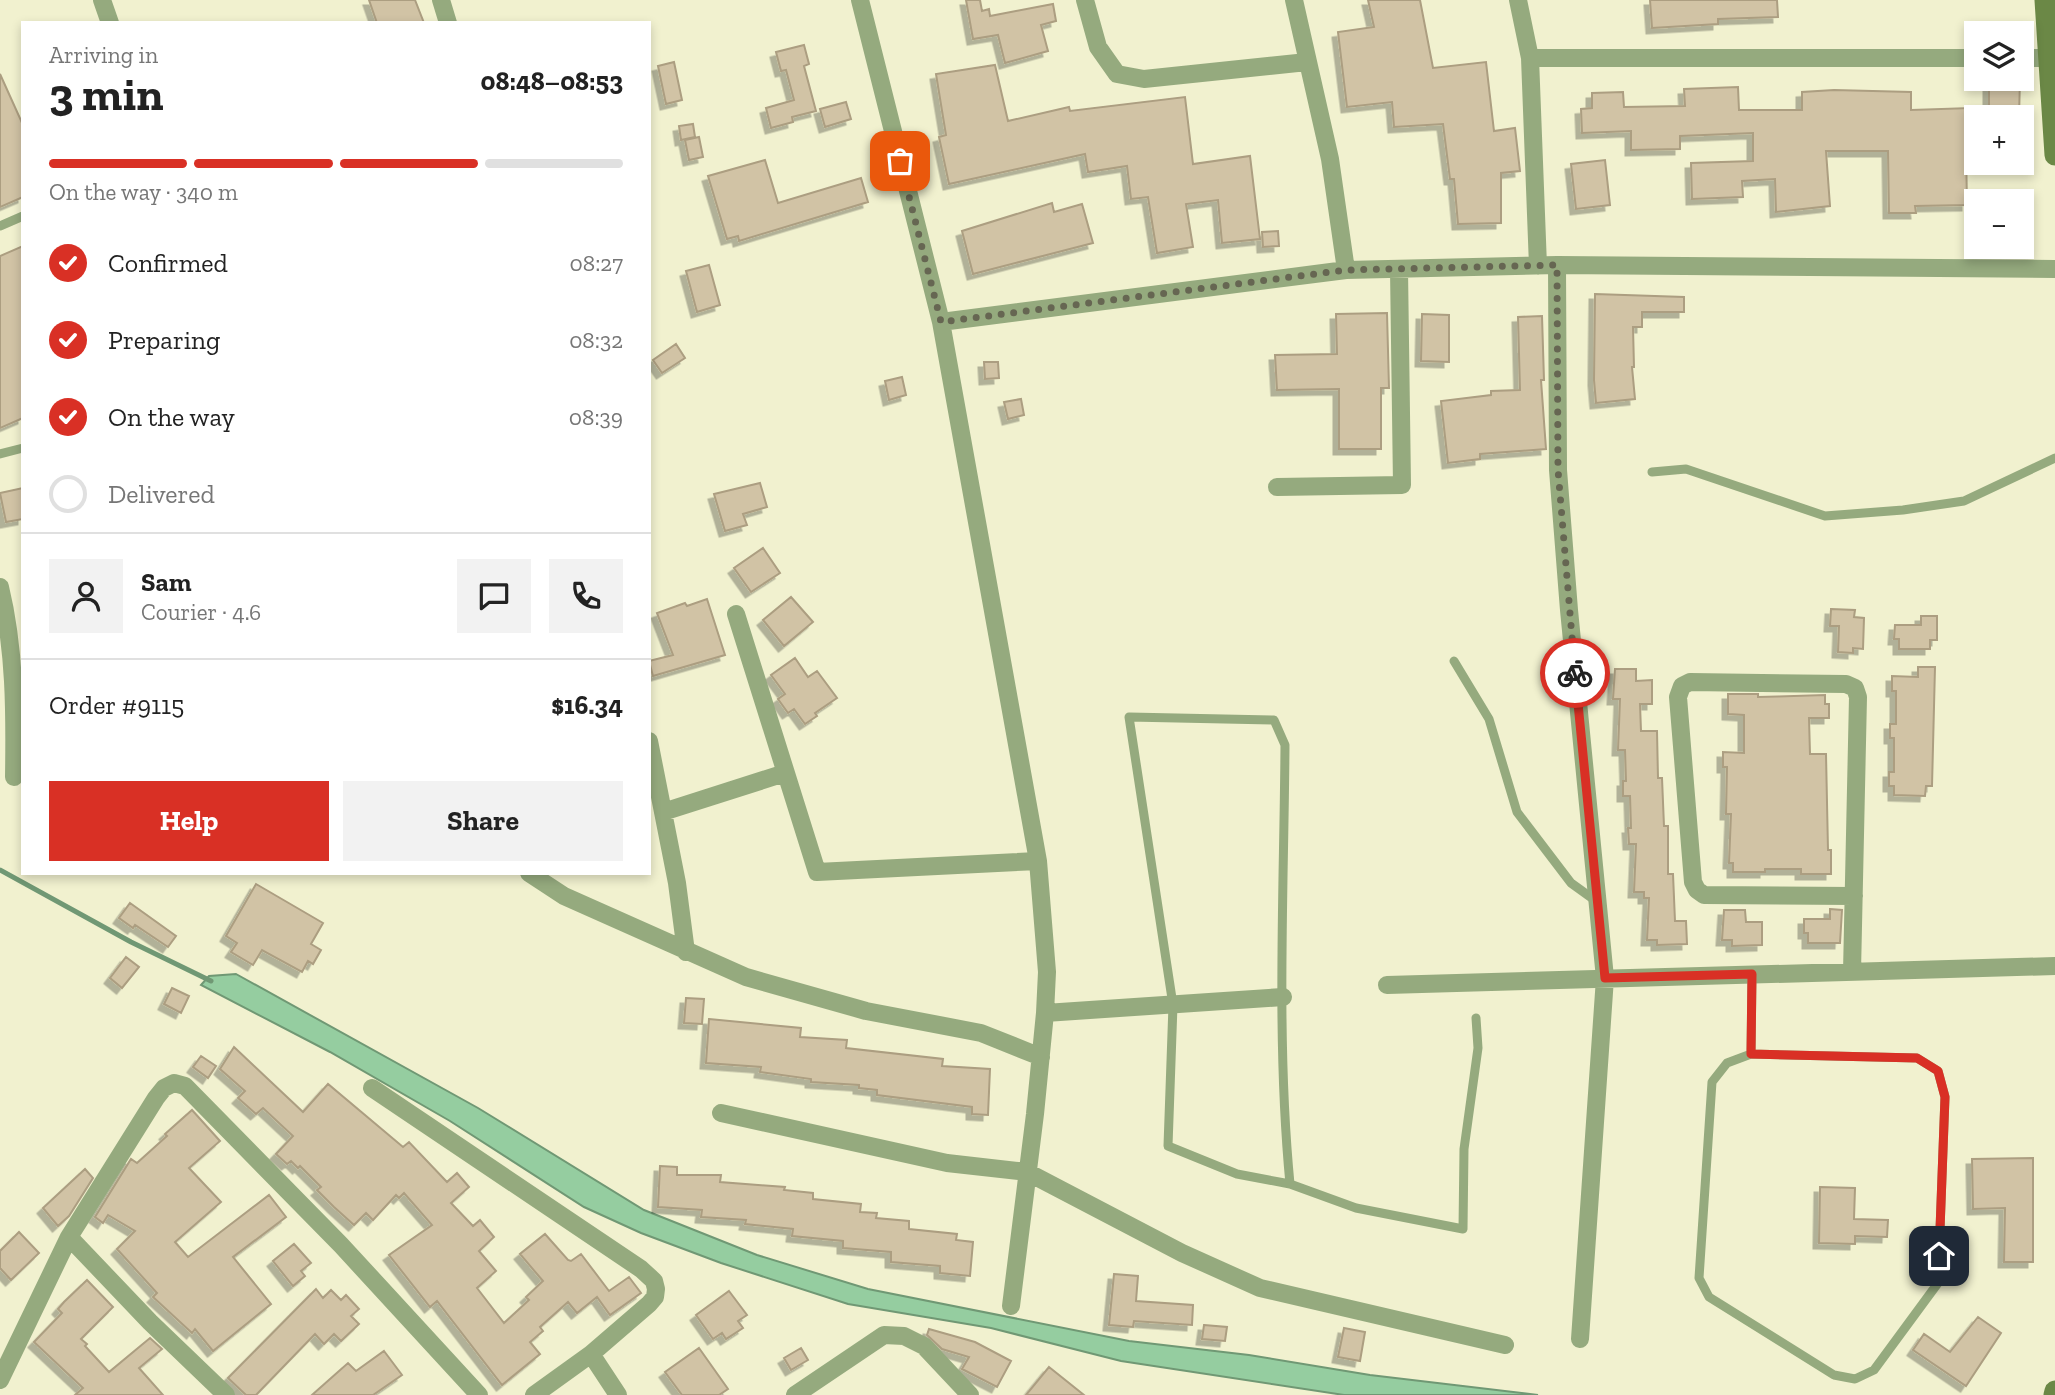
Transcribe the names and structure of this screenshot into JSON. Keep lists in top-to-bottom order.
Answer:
{
  "page": {
    "map_buttons": ["+", "−"],
    "heading": ["3 min", "Arriving in", "08:48–08:53"],
    "panel": [
      "Sam",
      "Courier · 4.6",
      "Order #9115",
      "$16.34"
    ],
    "bar": "On the way · 340 m",
    "list": [
      ["Confirmed", "08:27"],
      ["Preparing", "08:32"],
      ["On the way", "08:39"],
      "Delivered"
    ],
    "buttons": ["Help", "Share"]
  }
}
